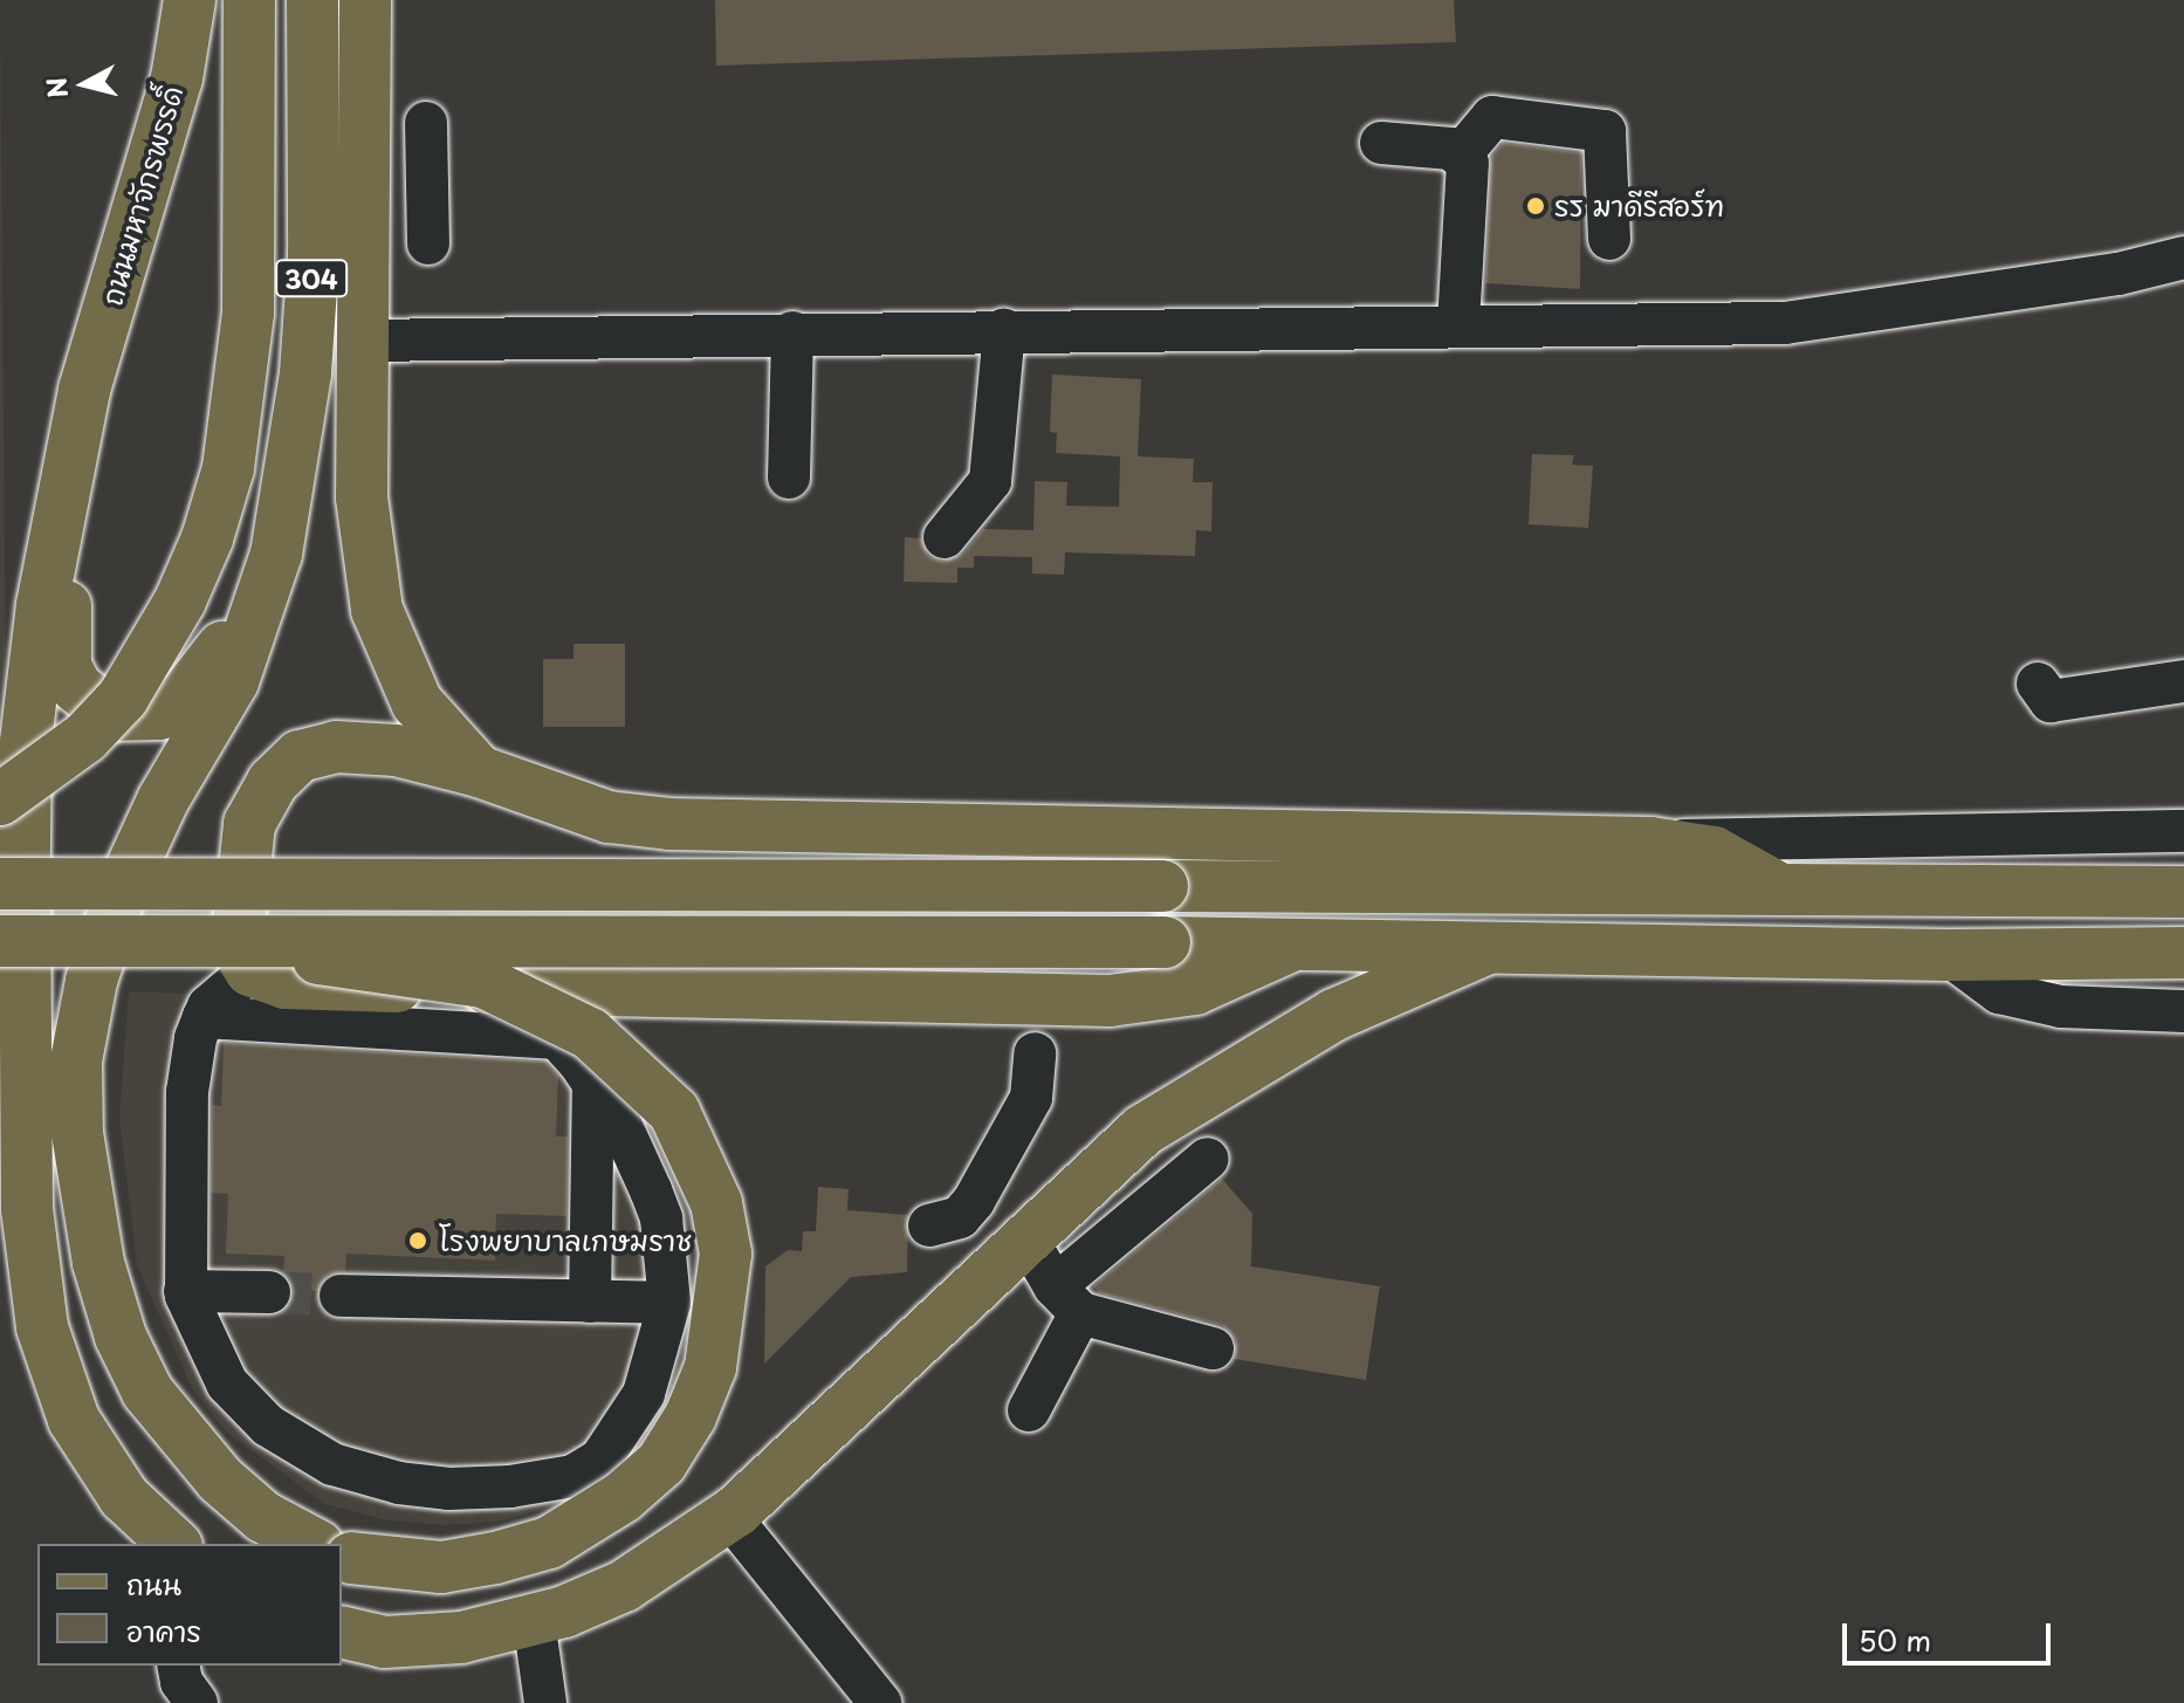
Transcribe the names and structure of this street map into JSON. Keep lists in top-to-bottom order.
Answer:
{
  "streets": {
    "main road": ["ถนนมหาจักรพรรดิ์", "304"]
  },
  "places": ["รร มาดีรีสอร์ท", "โรงพยาบาลเกษมราช"],
  "legend": ["ถนน", "อาคาร"],
  "scale_bar": "50 m",
  "north": "left"
}
